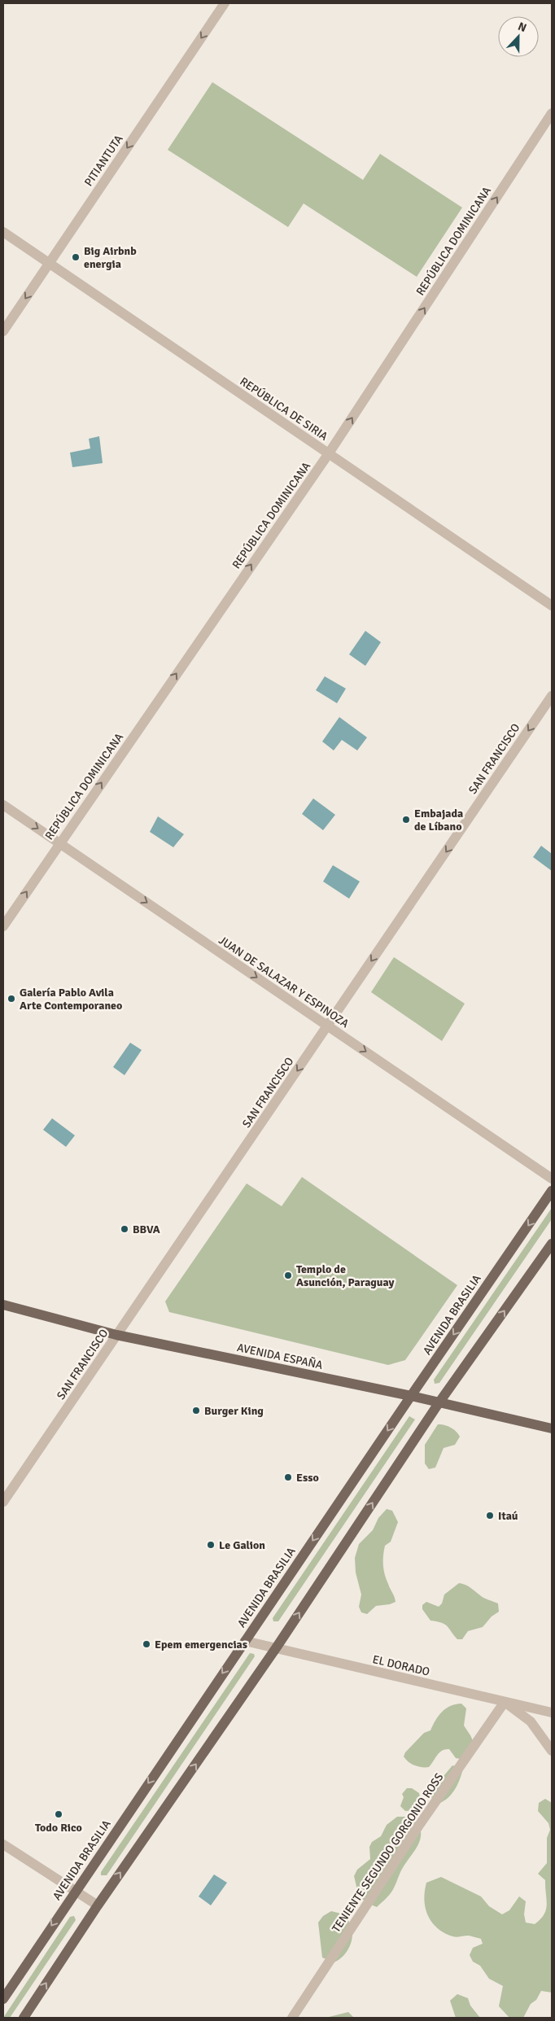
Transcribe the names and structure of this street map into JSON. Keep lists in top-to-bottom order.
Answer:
{
  "streets": {
    "main road": ["AVENIDA BRASILIA", "AVENIDA ESPAÑA"],
    "street": [
      "PITIANTUTA",
      "REPÚBLICA DOMINICANA",
      "REPÚBLICA DE SIRIA",
      "SAN FRANCISCO",
      "JUAN DE SALAZAR Y ESPINOZA",
      "EL DORADO",
      "TENIENTE SEGUNDO GORGONIO ROSS"
    ]
  },
  "crossings": [
    ["PITIANTUTA", "REPÚBLICA DE SIRIA"],
    ["REPÚBLICA DOMINICANA", "REPÚBLICA DE SIRIA"],
    ["REPÚBLICA DOMINICANA", "JUAN DE SALAZAR Y ESPINOZA"],
    ["SAN FRANCISCO", "JUAN DE SALAZAR Y ESPINOZA"],
    ["SAN FRANCISCO", "AVENIDA ESPAÑA"],
    ["AVENIDA BRASILIA", "AVENIDA ESPAÑA"],
    ["AVENIDA BRASILIA", "EL DORADO"],
    ["EL DORADO", "TENIENTE SEGUNDO GORGONIO ROSS"]
  ],
  "one_way": [
    "PITIANTUTA",
    "REPÚBLICA DOMINICANA",
    "SAN FRANCISCO",
    "JUAN DE SALAZAR Y ESPINOZA"
  ],
  "places": [
    "Big Airbnb energia",
    "Embajada de Líbano",
    "Galería Pablo Avila Arte Contemporaneo",
    "BBVA",
    "Templo de Asunción, Paraguay",
    "Burger King",
    "Esso",
    "Itaú",
    "Le Galion",
    "Epem emergencias",
    "Todo Rico"
  ],
  "north": "top"
}
